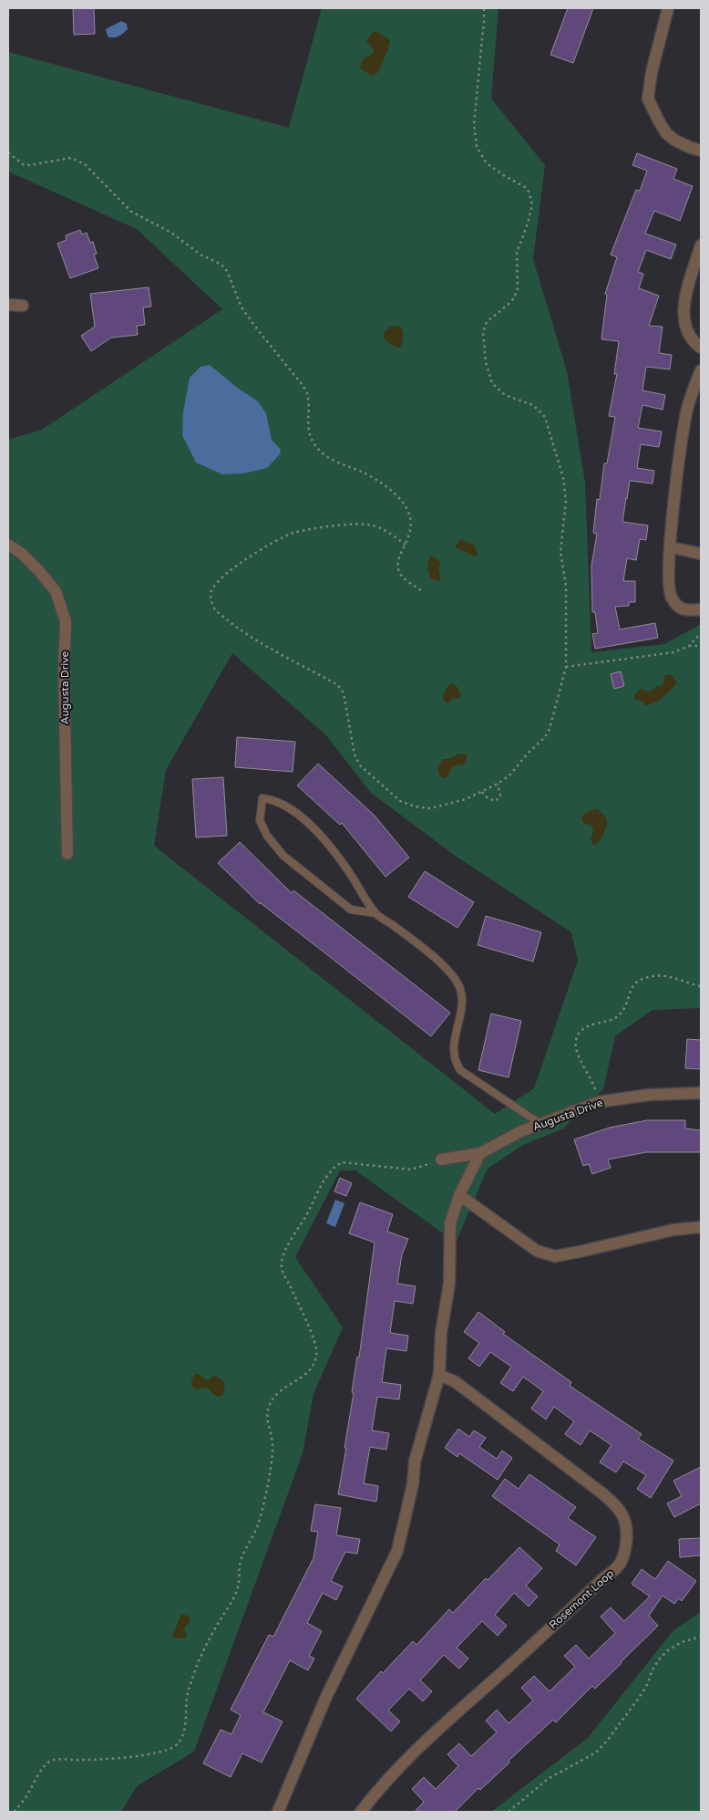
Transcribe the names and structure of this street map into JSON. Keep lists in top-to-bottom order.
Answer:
{
  "streets": {
    "street": ["Augusta Drive", "Rosemont Loop"]
  }
}
